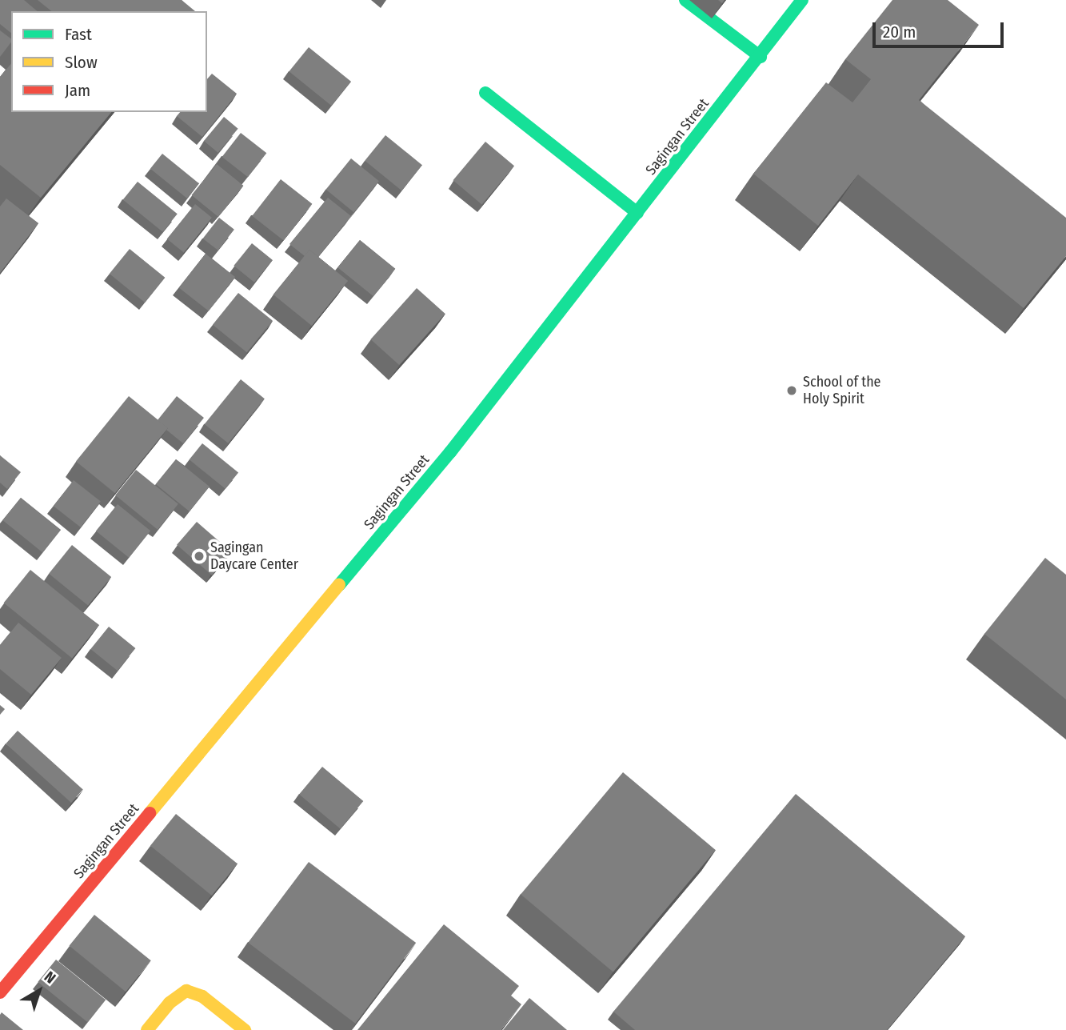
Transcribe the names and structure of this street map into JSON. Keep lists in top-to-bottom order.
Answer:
{
  "streets": {
    "main road": ["Sagingan Street"]
  },
  "places": ["School of the Holy Spirit", "Sagingan Daycare Center"],
  "legend": ["Fast", "Slow", "Jam"],
  "scale_bar": "20 m",
  "north": "top right"
}
